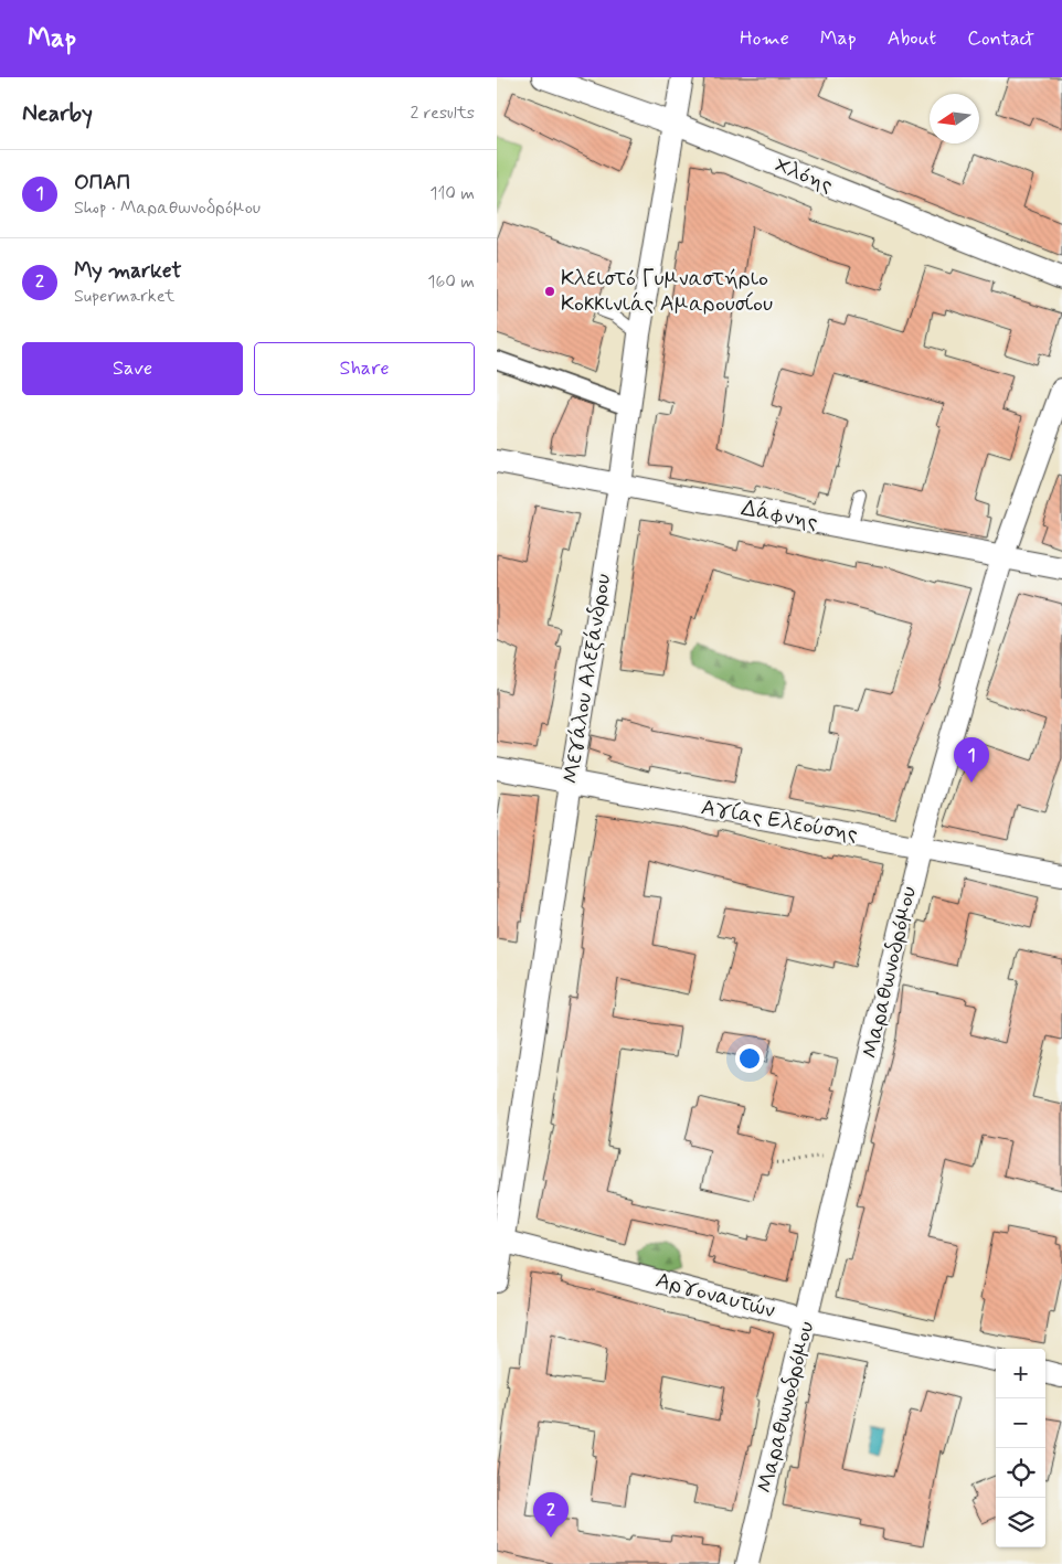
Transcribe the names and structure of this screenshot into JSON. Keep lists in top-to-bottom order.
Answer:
{
  "streets": {
    "street": [
      "Χλόης",
      "Δάφνης",
      "Μεγάλου Αλεξάνδρου",
      "Αγίας Ελεούσης",
      "Μαραθωνοδρόμου",
      "Αργοναυτών"
    ]
  },
  "crossings": [
    ["Χλόης", "Μεγάλου Αλεξάνδρου"],
    ["Δάφνης", "Μεγάλου Αλεξάνδρου"],
    ["Δάφνης", "Μαραθωνοδρόμου"],
    ["Μεγάλου Αλεξάνδρου", "Αγίας Ελεούσης"],
    ["Μεγάλου Αλεξάνδρου", "Αργοναυτών"],
    ["Αγίας Ελεούσης", "Μαραθωνοδρόμου"],
    ["Μαραθωνοδρόμου", "Αργοναυτών"]
  ],
  "places": ["Κλειστό Γυμναστήριο Κοκκινιάς Αμαρουσίου"],
  "north": "left",
  "page": {
    "header": "Map",
    "nav": [
      "Home",
      "Map",
      "About",
      "Contact"
    ],
    "heading": ["Nearby", "2 results"],
    "list": [
      {
        "mark": "1",
        "name": "ΟΠΑΠ",
        "note": "Shop · Μαραθωνοδρόμου",
        "value": "110 m"
      },
      {
        "mark": "2",
        "name": "My market",
        "note": "Supermarket",
        "value": "160 m"
      }
    ],
    "buttons": ["Save", "Share"],
    "pins": ["1", "2"],
    "map_buttons": ["+", "−"]
  }
}
